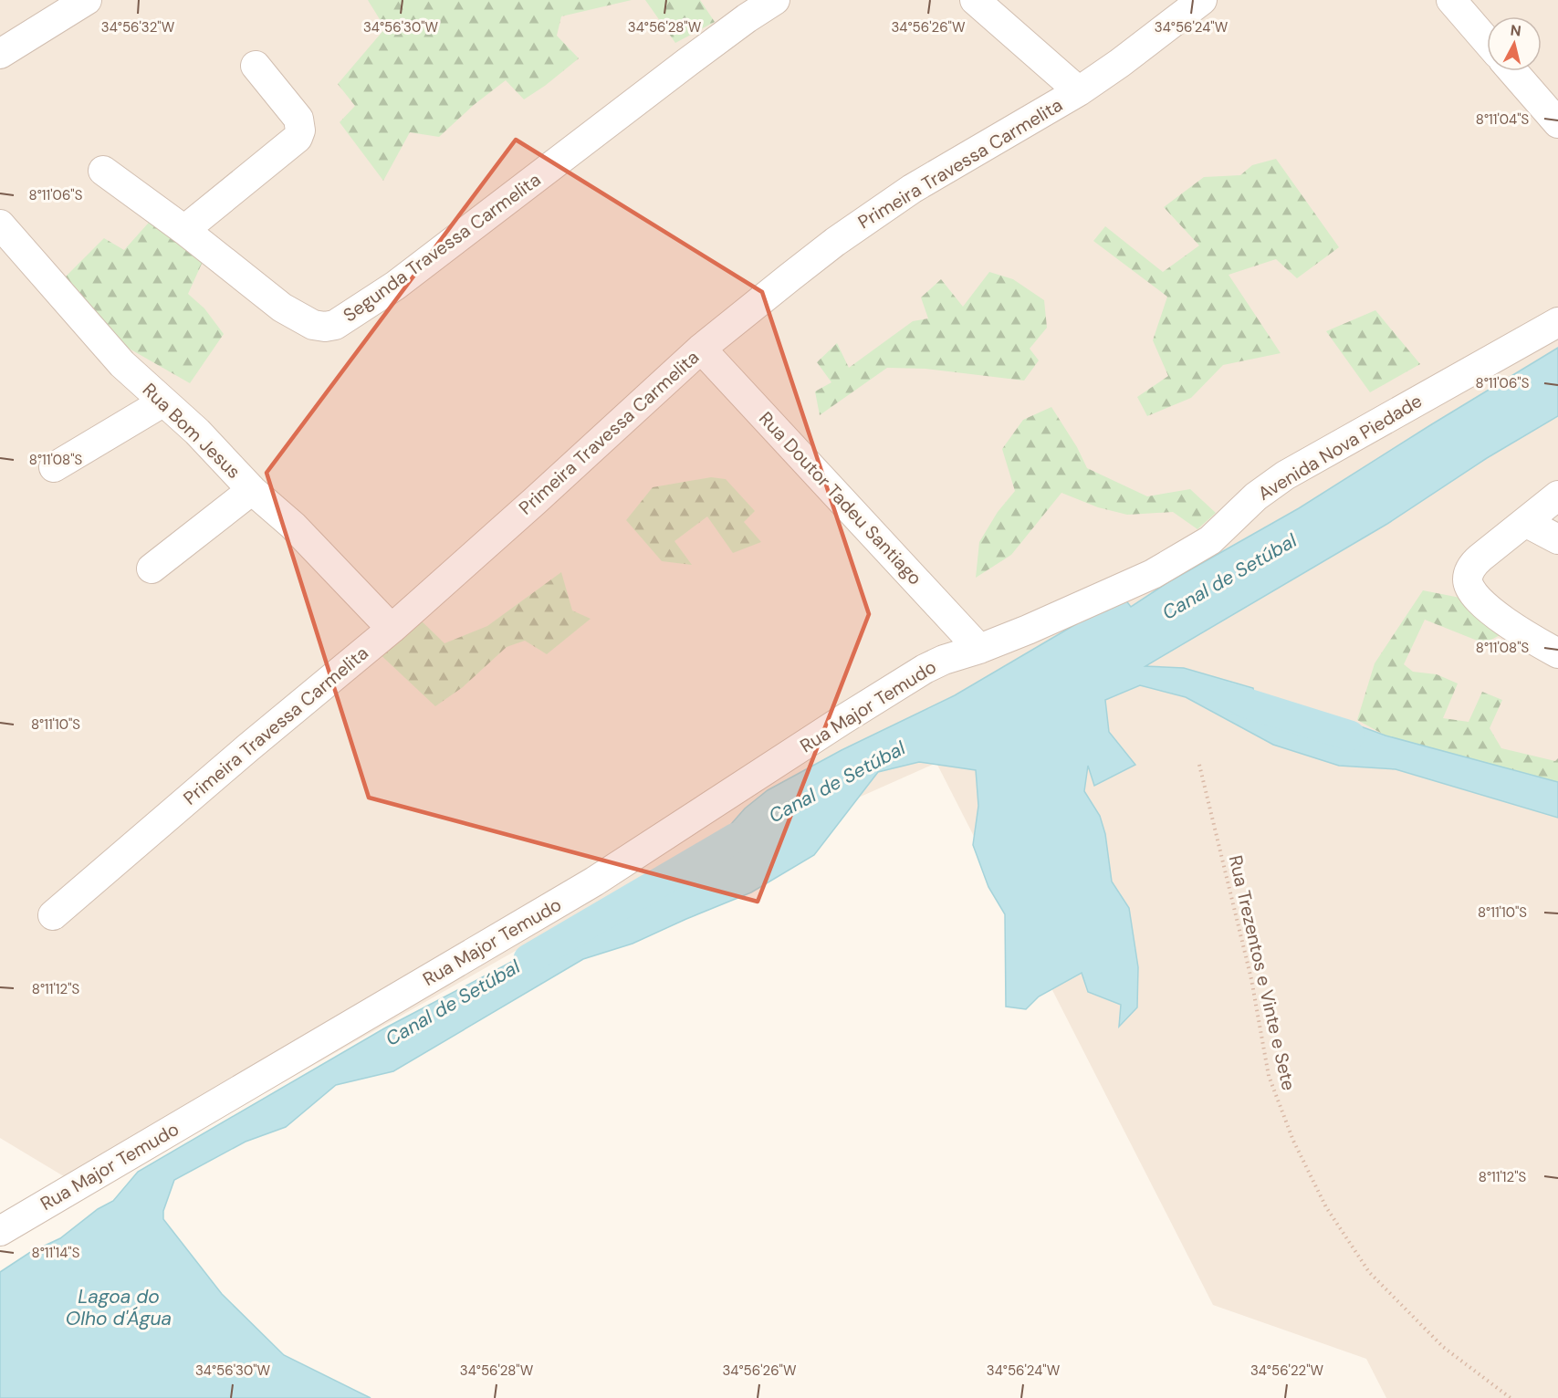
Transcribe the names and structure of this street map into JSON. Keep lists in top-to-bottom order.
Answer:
{
  "streets": {
    "street": [
      "Primeira Travessa Carmelita",
      "Segunda Travessa Carmelita",
      "Rua Bom Jesus",
      "Avenida Nova Piedade",
      "Rua Doutor Tadeu Santiago",
      "Rua Major Temudo"
    ],
    "path": ["Rua Trezentos e Vinte e Sete"]
  },
  "crossings": [
    ["Primeira Travessa Carmelita", "Rua Bom Jesus"],
    ["Primeira Travessa Carmelita", "Rua Doutor Tadeu Santiago"],
    ["Avenida Nova Piedade", "Rua Doutor Tadeu Santiago"],
    ["Avenida Nova Piedade", "Rua Major Temudo"],
    ["Rua Doutor Tadeu Santiago", "Rua Major Temudo"]
  ],
  "water": ["Canal de Setúbal", "Lagoa do Olho d'Água"],
  "north": "top",
  "coordinates": [
    "34°56'32\"W",
    "34°56'30\"W",
    "34°56'28\"W",
    "34°56'26\"W",
    "34°56'24\"W",
    "8°11'04\"S",
    "8°11'06\"S",
    "8°11'08\"S",
    "8°11'10\"S",
    "8°11'12\"S",
    "8°11'14\"S",
    "34°56'22\"W"
  ]
}
